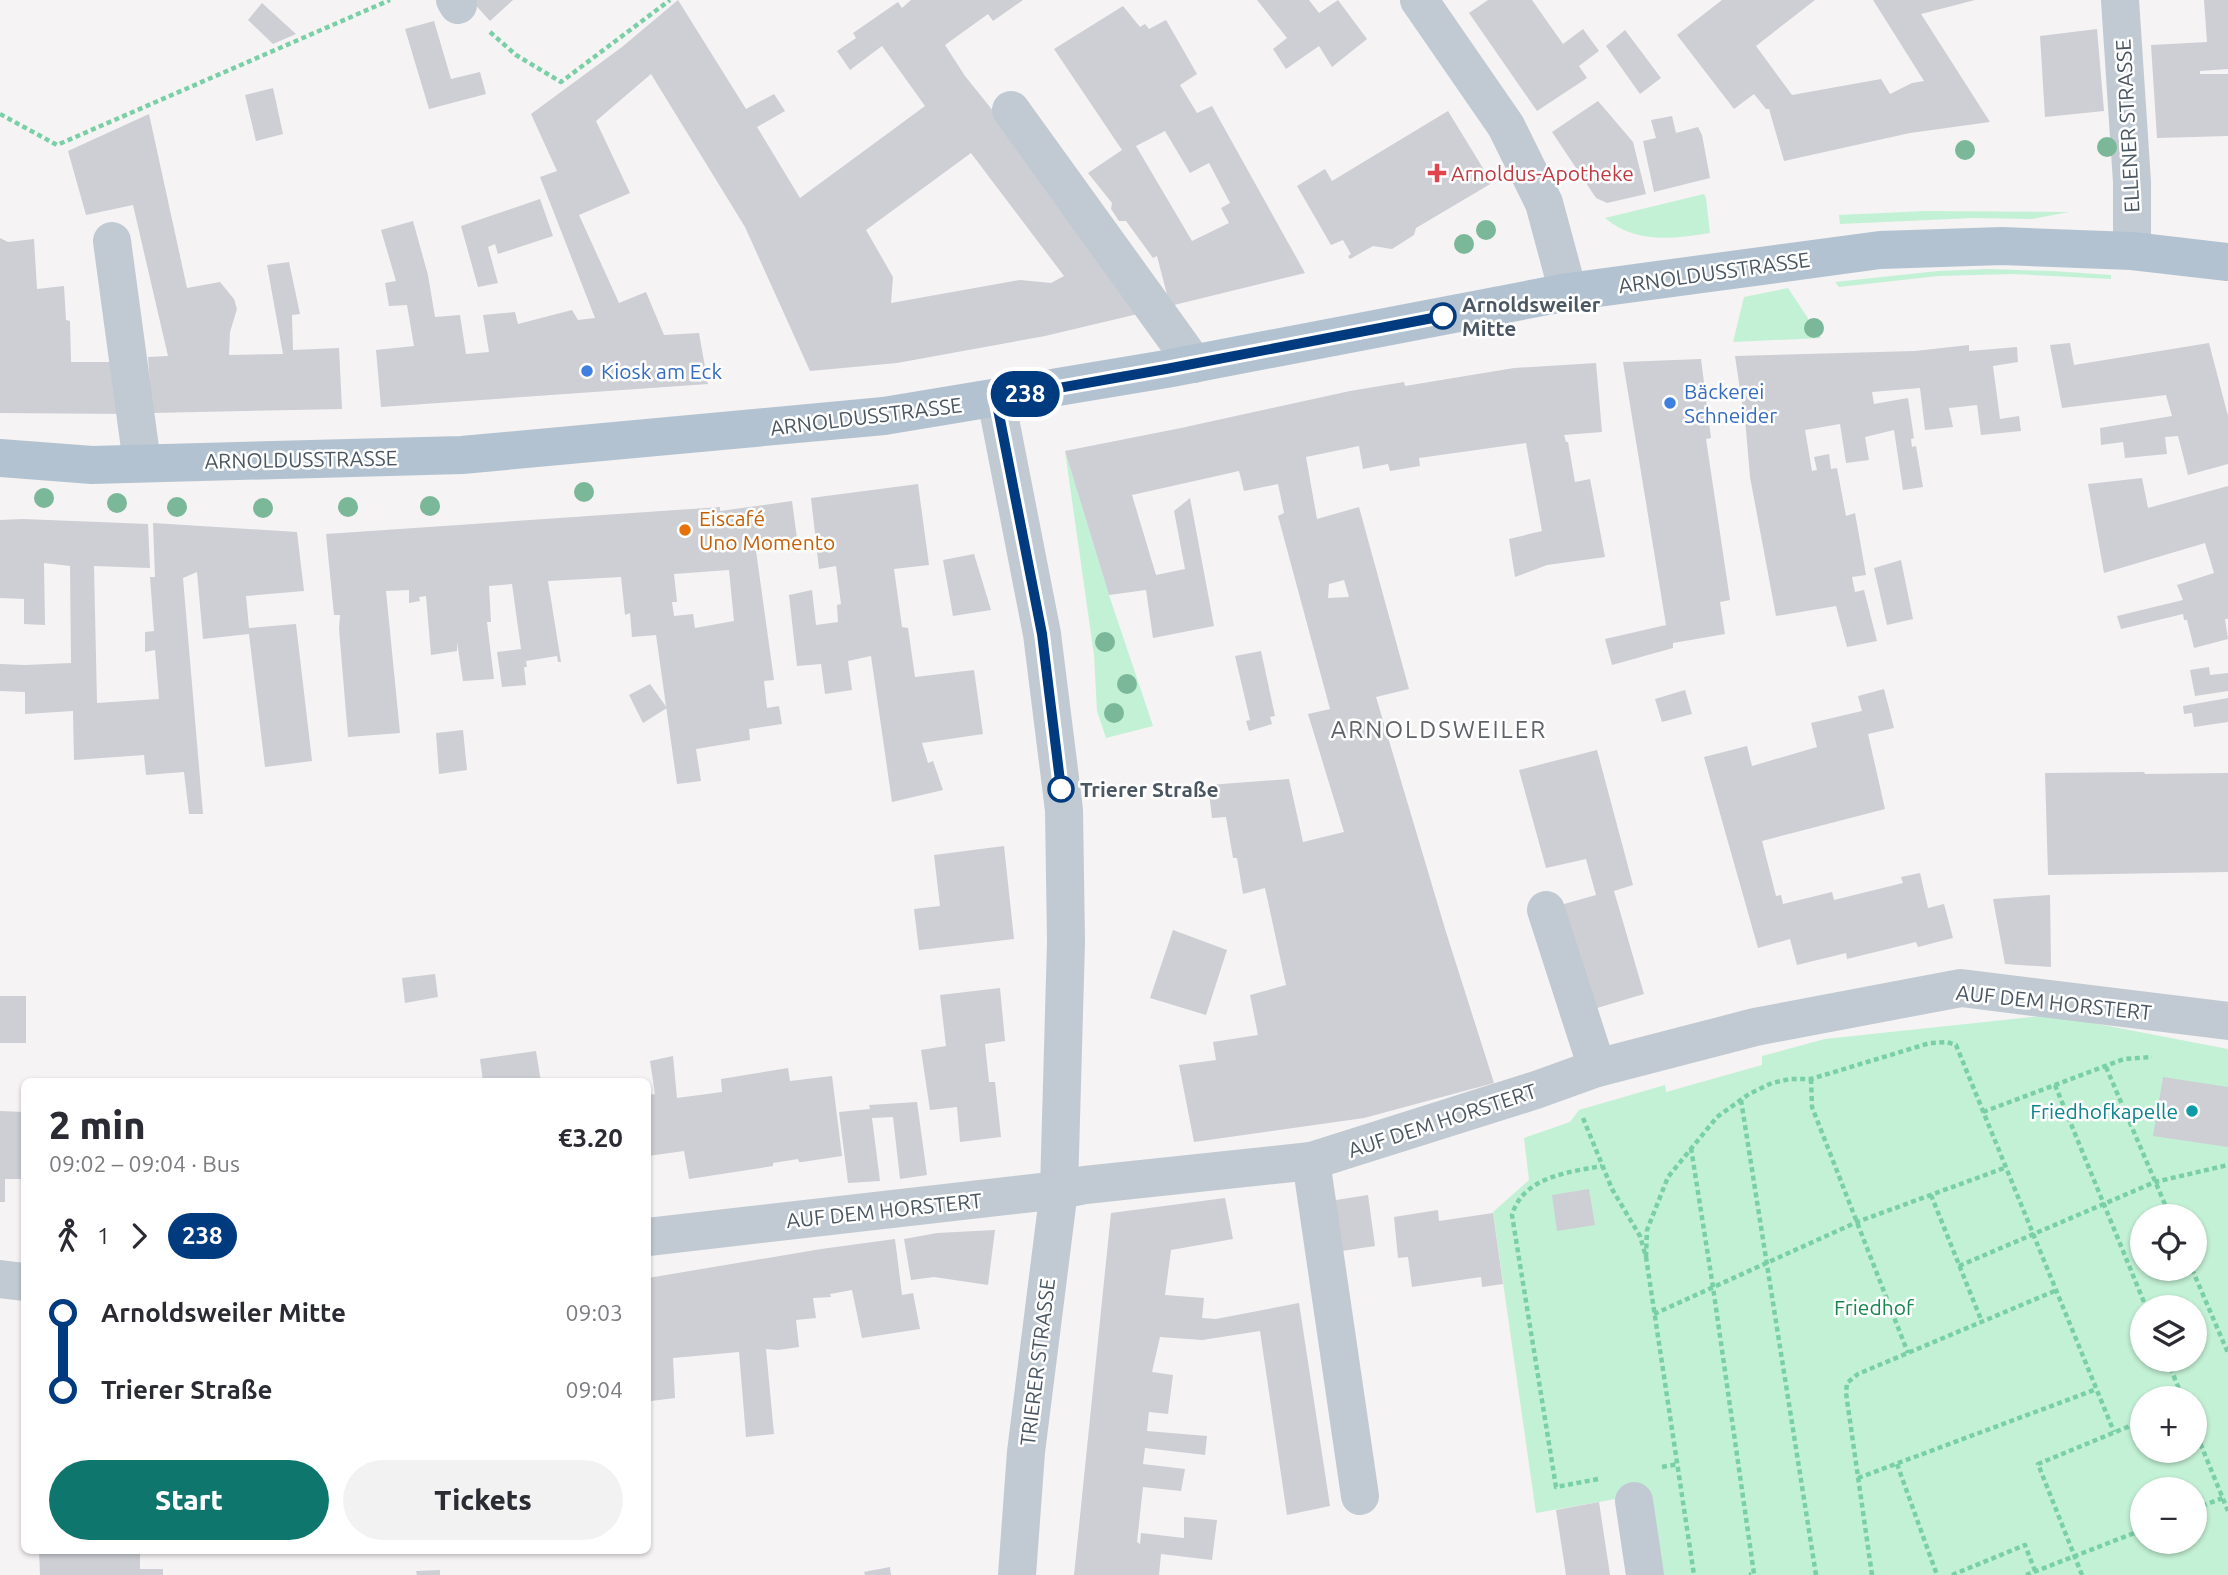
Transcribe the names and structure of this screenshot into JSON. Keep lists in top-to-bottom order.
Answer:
{
  "streets": {
    "main road": ["ARNOLDUSSTRASSE"],
    "street": ["ELLENER STRASSE", "AUF DEM HORSTERT", "TRIERER STRASSE"]
  },
  "crossings": [
    ["ELLENER STRASSE", "ARNOLDUSSTRASSE"],
    ["ARNOLDUSSTRASSE", "TRIERER STRASSE"],
    ["AUF DEM HORSTERT", "TRIERER STRASSE"]
  ],
  "districts": ["ARNOLDSWEILER"],
  "parks": ["Friedhof"],
  "places": {
    "health": ["Arnoldus-Apotheke"],
    "other": [
      "Arnoldsweiler Mitte",
      "Kiosk am Eck",
      "Bäckerei Schneider",
      "Eiscafé Uno Momento",
      "Trierer Straße",
      "Friedhofkapelle"
    ]
  },
  "lines": ["bus line 238"],
  "page": {
    "on_map": "238",
    "heading": ["2 min", "09:02 – 09:04 · Bus", "€3.20"],
    "legs": ["1", "238"],
    "map_buttons": ["+", "−"],
    "list": [
      {
        "name": "Arnoldsweiler Mitte",
        "value": "09:03"
      },
      {
        "name": "Trierer Straße",
        "value": "09:04"
      }
    ],
    "buttons": ["Start", "Tickets"]
  }
}
